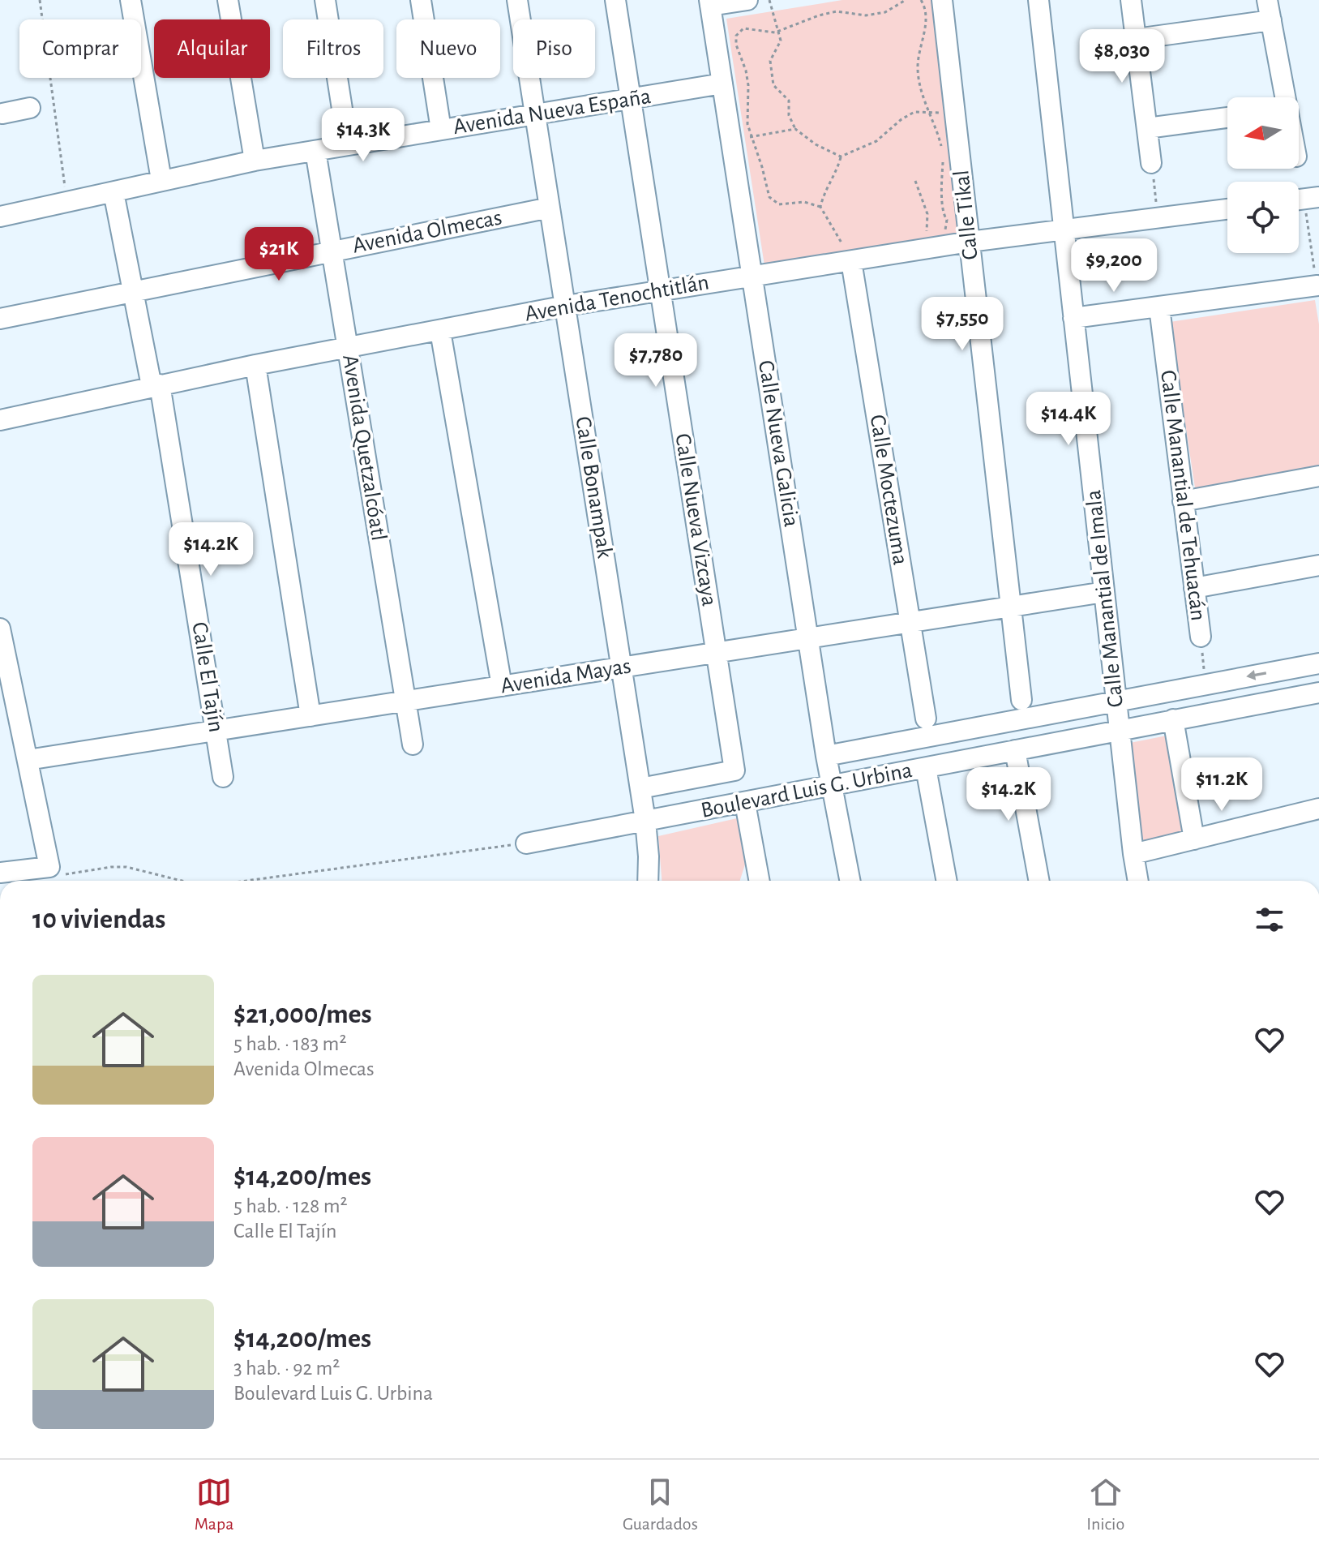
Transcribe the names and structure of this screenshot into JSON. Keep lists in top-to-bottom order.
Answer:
{
  "streets": {
    "street": [
      "Avenida Nueva España",
      "Calle Tikal",
      "Avenida Olmecas",
      "Avenida Tenochtitlán",
      "Calle Nueva Galicia",
      "Avenida Quetzalcóatl",
      "Calle Bonampak",
      "Calle Moctezuma",
      "Calle Manantial de Tehuacán",
      "Calle Nueva Vizcaya",
      "Calle Manantial de Imala",
      "Avenida Mayas",
      "Calle El Tajín",
      "Boulevard Luis G. Urbina"
    ]
  },
  "crossings": [
    ["Avenida Nueva España", "Calle Nueva Galicia"],
    ["Avenida Nueva España", "Avenida Quetzalcóatl"],
    ["Avenida Nueva España", "Calle Bonampak"],
    ["Avenida Nueva España", "Calle Nueva Vizcaya"],
    ["Avenida Nueva España", "Calle El Tajín"],
    ["Calle Tikal", "Avenida Tenochtitlán"],
    ["Calle Tikal", "Avenida Mayas"],
    ["Avenida Olmecas", "Avenida Quetzalcóatl"],
    ["Avenida Olmecas", "Calle Bonampak"],
    ["Avenida Olmecas", "Calle El Tajín"],
    ["Avenida Tenochtitlán", "Calle Nueva Galicia"],
    ["Avenida Tenochtitlán", "Avenida Quetzalcóatl"],
    ["Avenida Tenochtitlán", "Calle Bonampak"],
    ["Avenida Tenochtitlán", "Calle Moctezuma"],
    ["Avenida Tenochtitlán", "Calle Nueva Vizcaya"],
    ["Avenida Tenochtitlán", "Calle Manantial de Imala"],
    ["Avenida Tenochtitlán", "Calle El Tajín"],
    ["Calle Nueva Galicia", "Avenida Mayas"],
    ["Calle Nueva Galicia", "Boulevard Luis G. Urbina"],
    ["Avenida Quetzalcóatl", "Avenida Mayas"],
    ["Calle Bonampak", "Avenida Mayas"],
    ["Calle Bonampak", "Boulevard Luis G. Urbina"],
    ["Calle Moctezuma", "Avenida Mayas"],
    ["Calle Manantial de Tehuacán", "Boulevard Luis G. Urbina"],
    ["Calle Nueva Vizcaya", "Avenida Mayas"],
    ["Calle Nueva Vizcaya", "Boulevard Luis G. Urbina"],
    ["Calle Manantial de Imala", "Avenida Mayas"],
    ["Calle Manantial de Imala", "Boulevard Luis G. Urbina"],
    ["Avenida Mayas", "Calle El Tajín"]
  ],
  "north": "left",
  "page": {
    "chip": [
      "Comprar",
      "Alquilar",
      "Filtros",
      "Nuevo",
      "Piso"
    ],
    "price": [
      "$8,030",
      "$14.3K",
      "$21K",
      "$9,200",
      "$7,550",
      "$7,780",
      "$14.4K",
      "$14.2K",
      "$11.2K",
      "$14.2K"
    ],
    "heading": "10 viviendas",
    "list": [
      {
        "name": "$21,000/mes",
        "note": "5 hab. · 183 m² · Avenida Olmecas"
      },
      {
        "name": "$14,200/mes",
        "note": "5 hab. · 128 m² · Calle El Tajín"
      },
      {
        "name": "$14,200/mes",
        "note": "3 hab. · 92 m² · Boulevard Luis G. Urbina"
      }
    ],
    "tabs": ["Mapa", "Guardados", "Inicio"]
  }
}
